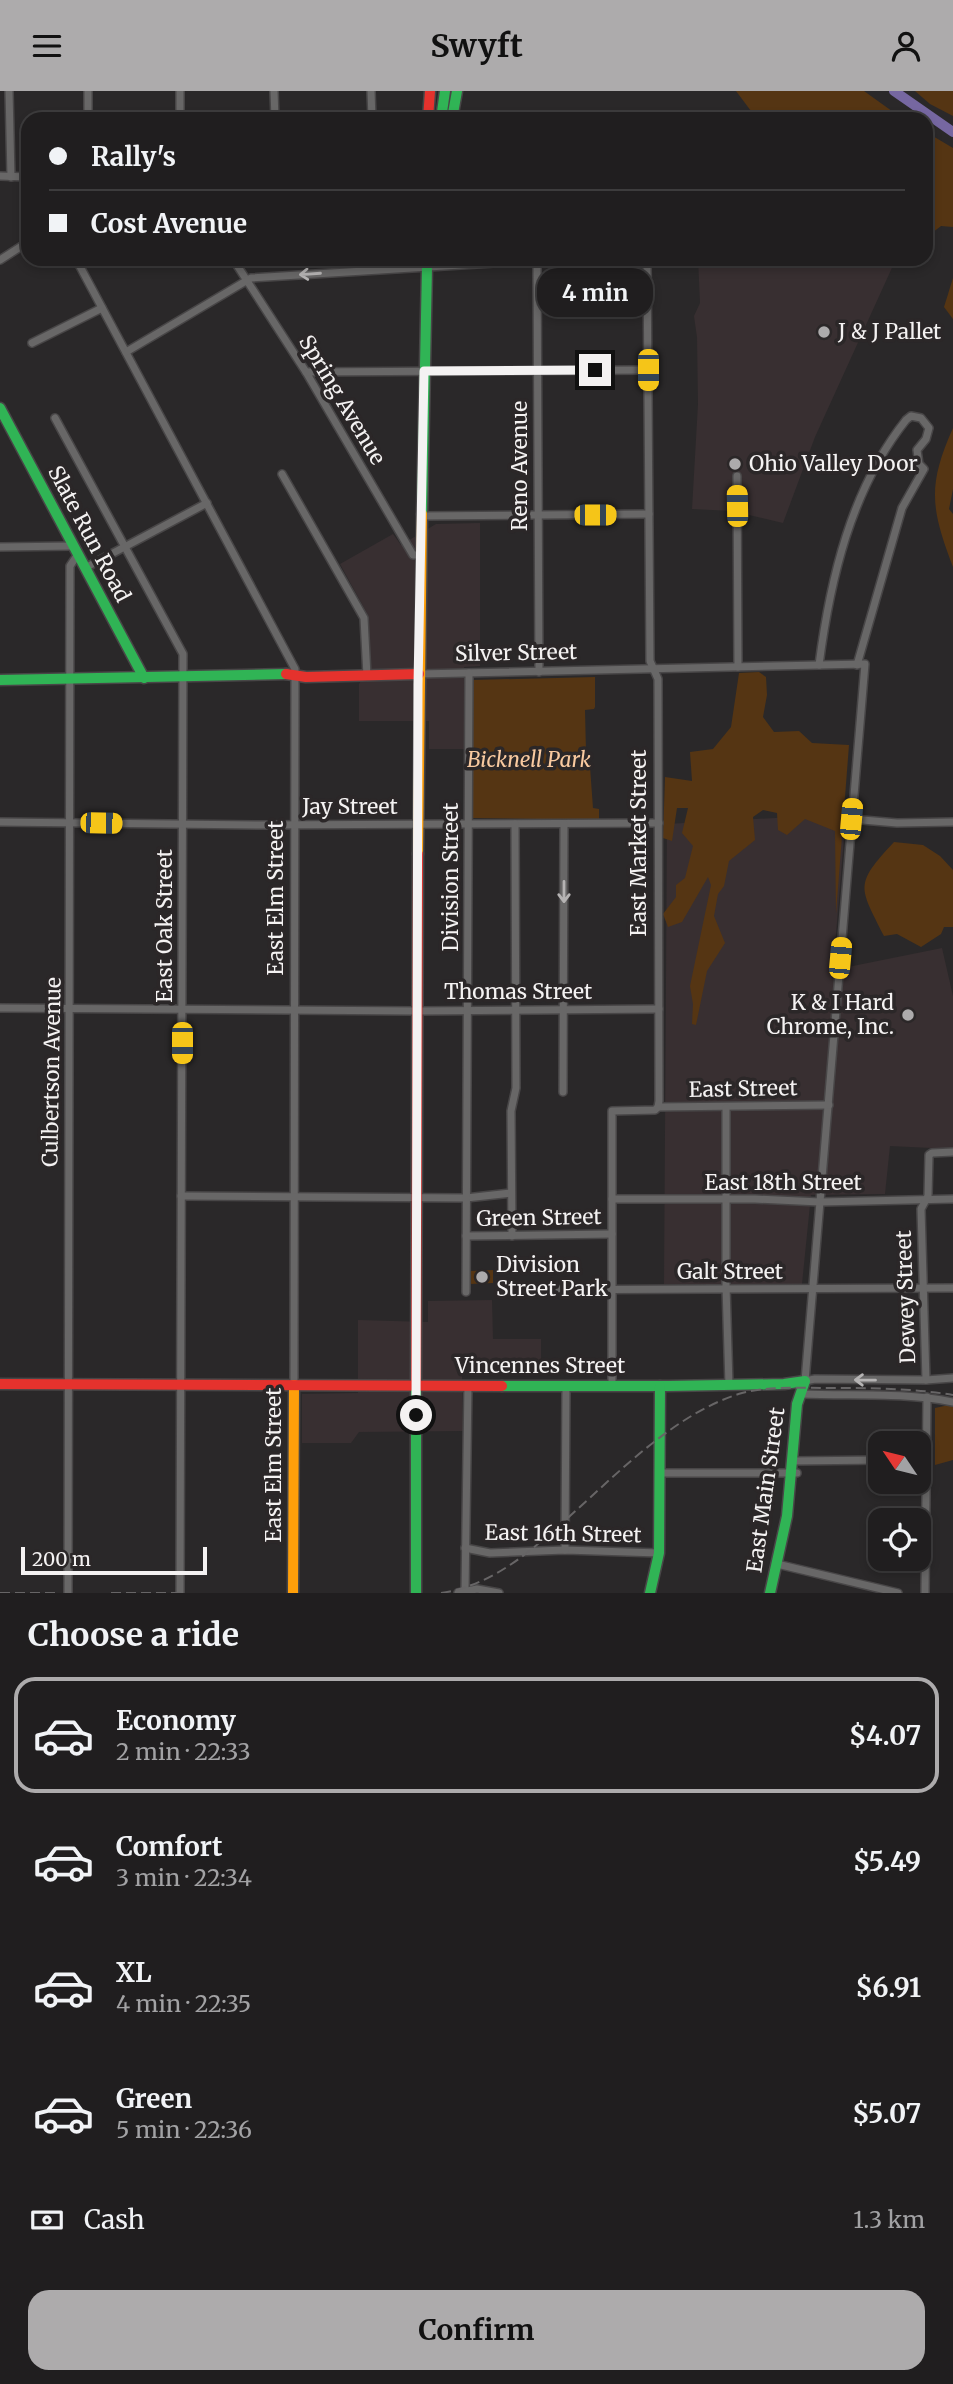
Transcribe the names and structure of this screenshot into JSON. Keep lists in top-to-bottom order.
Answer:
{
  "streets": {
    "main road": [
      "Slate Run Road",
      "Silver Street",
      "East Elm Street",
      "Vincennes Street",
      "East Main Street"
    ],
    "street": [
      "Spring Avenue",
      "Reno Avenue",
      "Jay Street",
      "East Market Street",
      "Division Street",
      "East Oak Street",
      "Thomas Street",
      "Culbertson Avenue",
      "East Street",
      "East 18th Street",
      "Green Street",
      "Galt Street",
      "Dewey Street",
      "East 16th Street"
    ]
  },
  "crossings": [
    ["Reno Avenue", "Silver Street"],
    ["Slate Run Road", "Silver Street"],
    ["Slate Run Road", "Culbertson Avenue"],
    ["Silver Street", "East Market Street"],
    ["Silver Street", "Division Street"],
    ["Silver Street", "East Elm Street"],
    ["Silver Street", "East Oak Street"],
    ["Silver Street", "Culbertson Avenue"],
    ["Jay Street", "East Market Street"],
    ["Jay Street", "Division Street"],
    ["Jay Street", "East Elm Street"],
    ["Jay Street", "East Oak Street"],
    ["Jay Street", "Culbertson Avenue"],
    ["East Market Street", "Thomas Street"],
    ["East Market Street", "East Street"],
    ["Division Street", "Thomas Street"],
    ["Division Street", "Green Street"],
    ["East Elm Street", "Thomas Street"],
    ["East Elm Street", "Vincennes Street"],
    ["East Oak Street", "Thomas Street"],
    ["East Oak Street", "Vincennes Street"],
    ["Thomas Street", "Culbertson Avenue"],
    ["Culbertson Avenue", "Vincennes Street"],
    ["East 18th Street", "Dewey Street"],
    ["Galt Street", "Dewey Street"],
    ["Dewey Street", "Vincennes Street"],
    ["Vincennes Street", "East Main Street"]
  ],
  "parks": ["Bicknell Park"],
  "places": [
    "J & J Pallet",
    "Ohio Valley Door",
    "K & I Hard Chrome, Inc.",
    "Division Street Park"
  ],
  "scale_bar": "200 m",
  "north": "top left",
  "page": {
    "header": "Swyft",
    "banner": ["Rally's", "Cost Avenue"],
    "bubble": "4 min",
    "scale": "200 m",
    "heading": "Choose a ride",
    "list": [
      {
        "name": "Economy",
        "note": "2 min · 22:33",
        "value": "$4.07"
      },
      {
        "name": "Comfort",
        "note": "3 min · 22:34",
        "value": "$5.49"
      },
      {
        "name": "XL",
        "note": "4 min · 22:35",
        "value": "$6.91"
      },
      {
        "name": "Green",
        "note": "5 min · 22:36",
        "value": "$5.07"
      }
    ],
    "pay": ["Cash", "1.3 km"],
    "buttons": "Confirm"
  }
}
